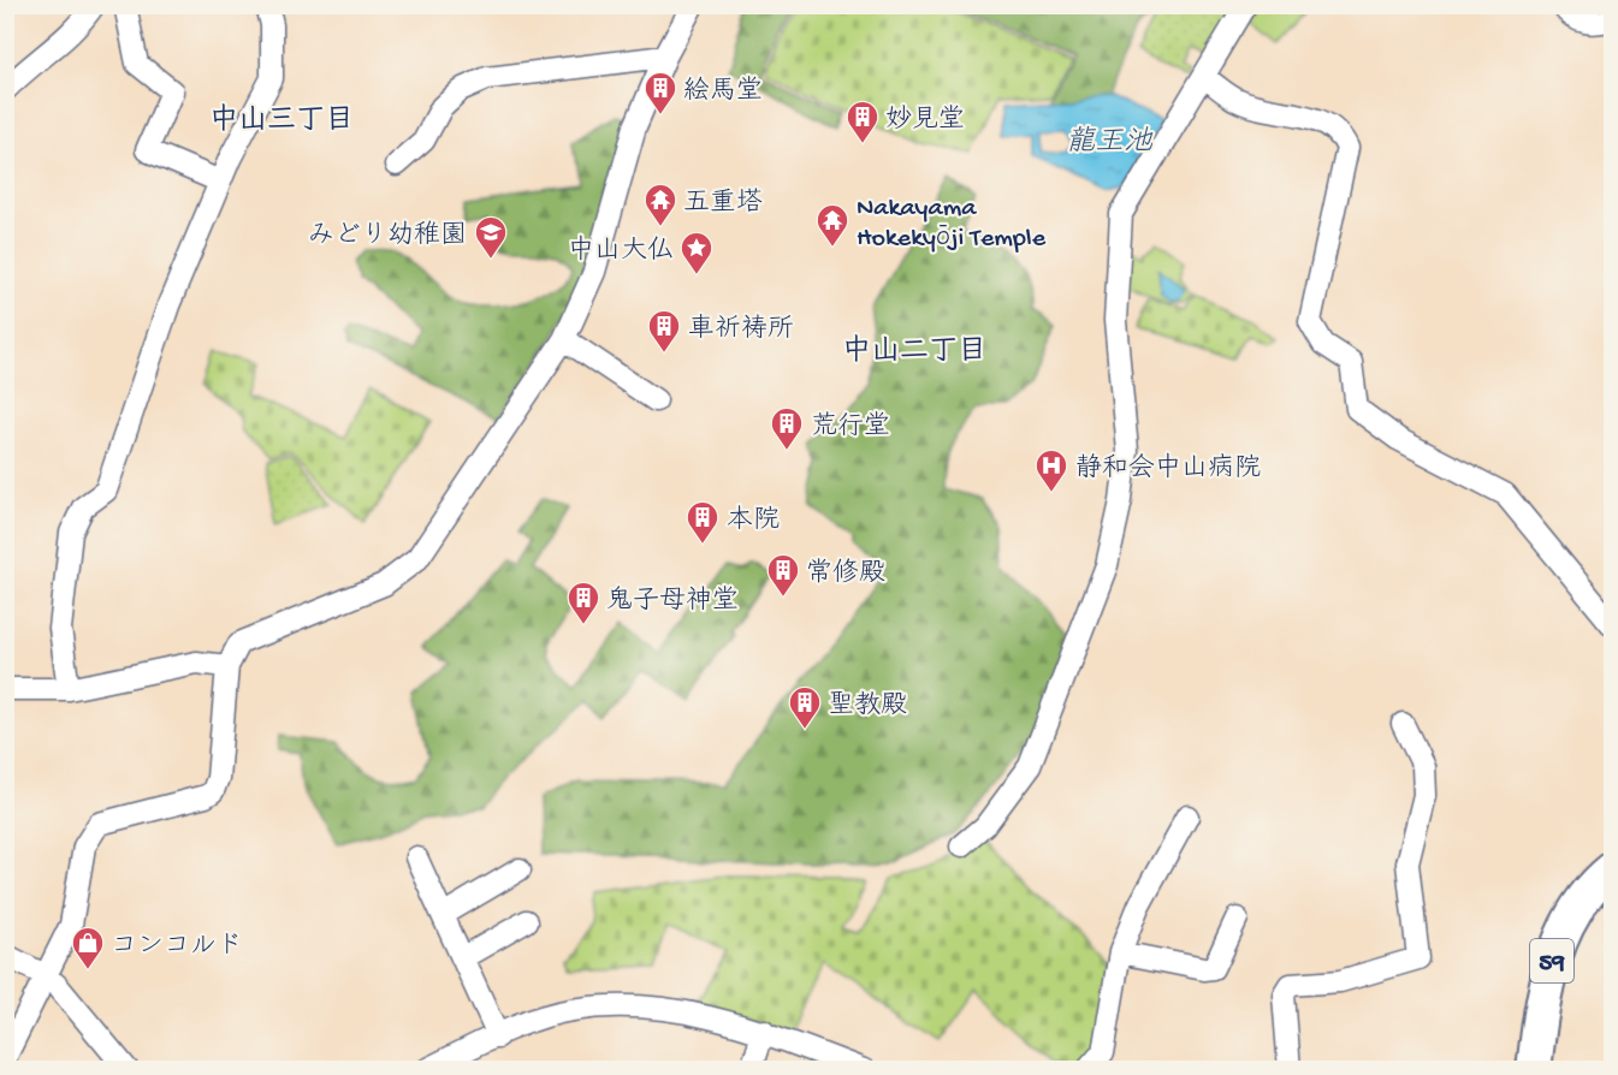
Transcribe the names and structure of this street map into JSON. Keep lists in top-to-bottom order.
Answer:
{
  "streets": {
    "main road": ["59"]
  },
  "districts": ["中山三丁目", "中山二丁目"],
  "water": ["龍王池"],
  "places": {
    "building": [
      "絵馬堂",
      "妙見堂",
      "車祈祷所",
      "荒行堂",
      "本院",
      "常修殿",
      "鬼子母神堂",
      "聖教殿"
    ],
    "temple": ["五重塔", "Nakayama Hokekyōji Temple"],
    "school or university": ["みどり幼稚園"],
    "place": ["中山大仏"],
    "hospital": ["静和会中山病院"],
    "shop": ["コンコルド"]
  }
}
